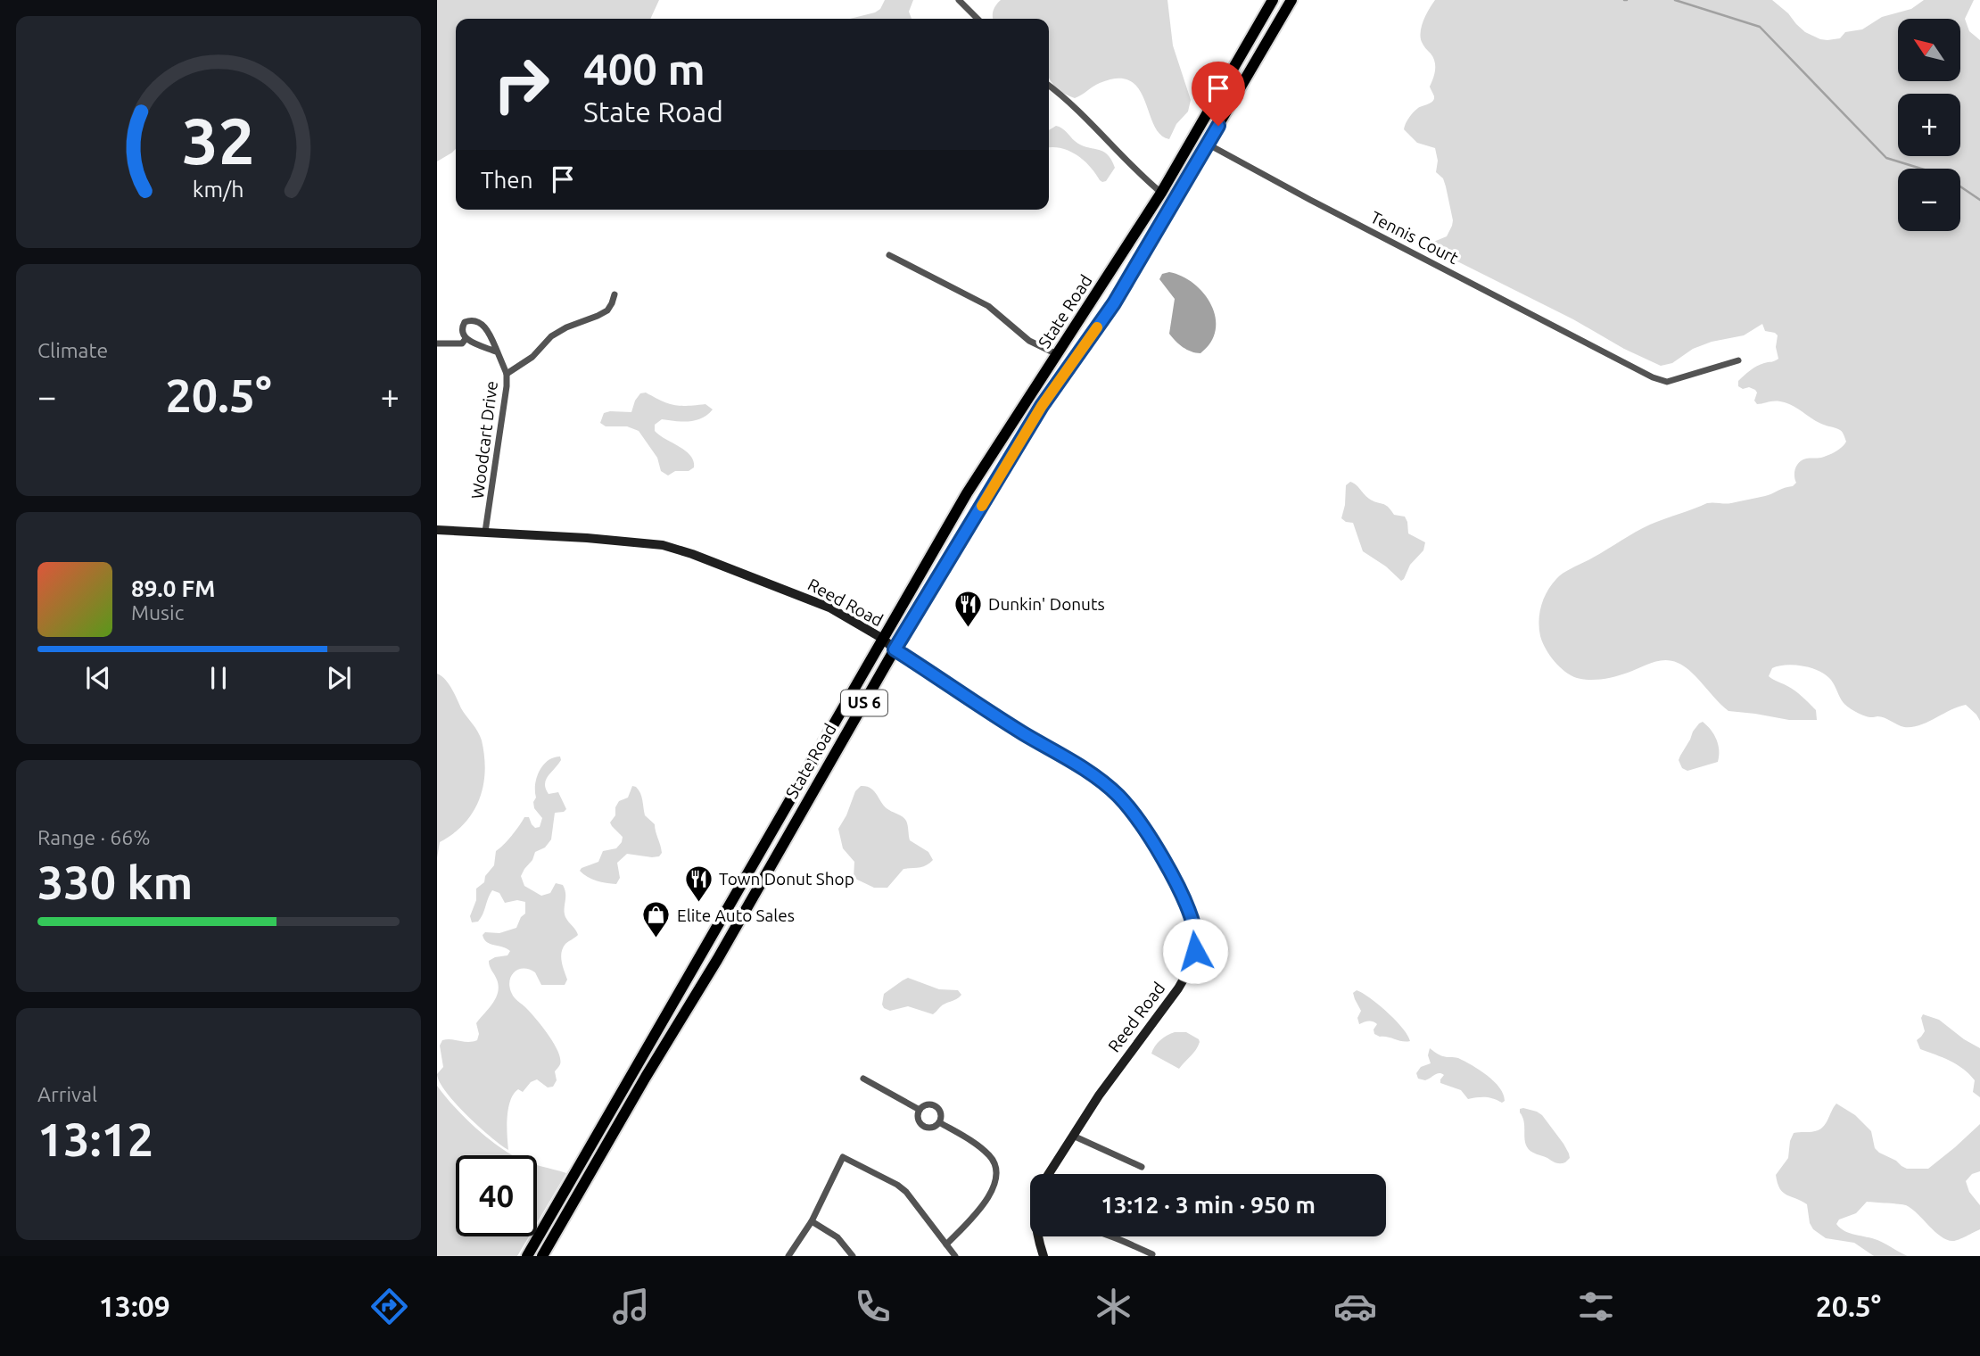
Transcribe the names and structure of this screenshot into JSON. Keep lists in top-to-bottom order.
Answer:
{
  "streets": {
    "main road": ["State Road", "US 6"],
    "street": ["Tennis Court", "Woodcart Drive", "Reed Road"]
  },
  "crossings": [
    ["Tennis Court", "State Road"],
    ["State Road", "Reed Road"],
    ["Woodcart Drive", "Reed Road"]
  ],
  "places": {
    "restaurant": ["Dunkin' Donuts", "Town Donut Shop"],
    "shop": ["Elite Auto Sales"]
  },
  "north": "top left",
  "page": {
    "map_buttons": ["+", "−"],
    "turn": ["400 m", "State Road"],
    "then": "Then",
    "tile": [
      "Climate",
      ["Range · 66%", "330 km"],
      ["Arrival", "13:12"]
    ],
    "heat": ["−", "20.5°", "+"],
    "song": ["89.0 FM", "Music"],
    "limit": "40",
    "trip": "13:12 · 3 min · 950 m",
    "tabs": ["13:09", "20.5°"],
    "gauge": ["32", "km/h"]
  }
}
